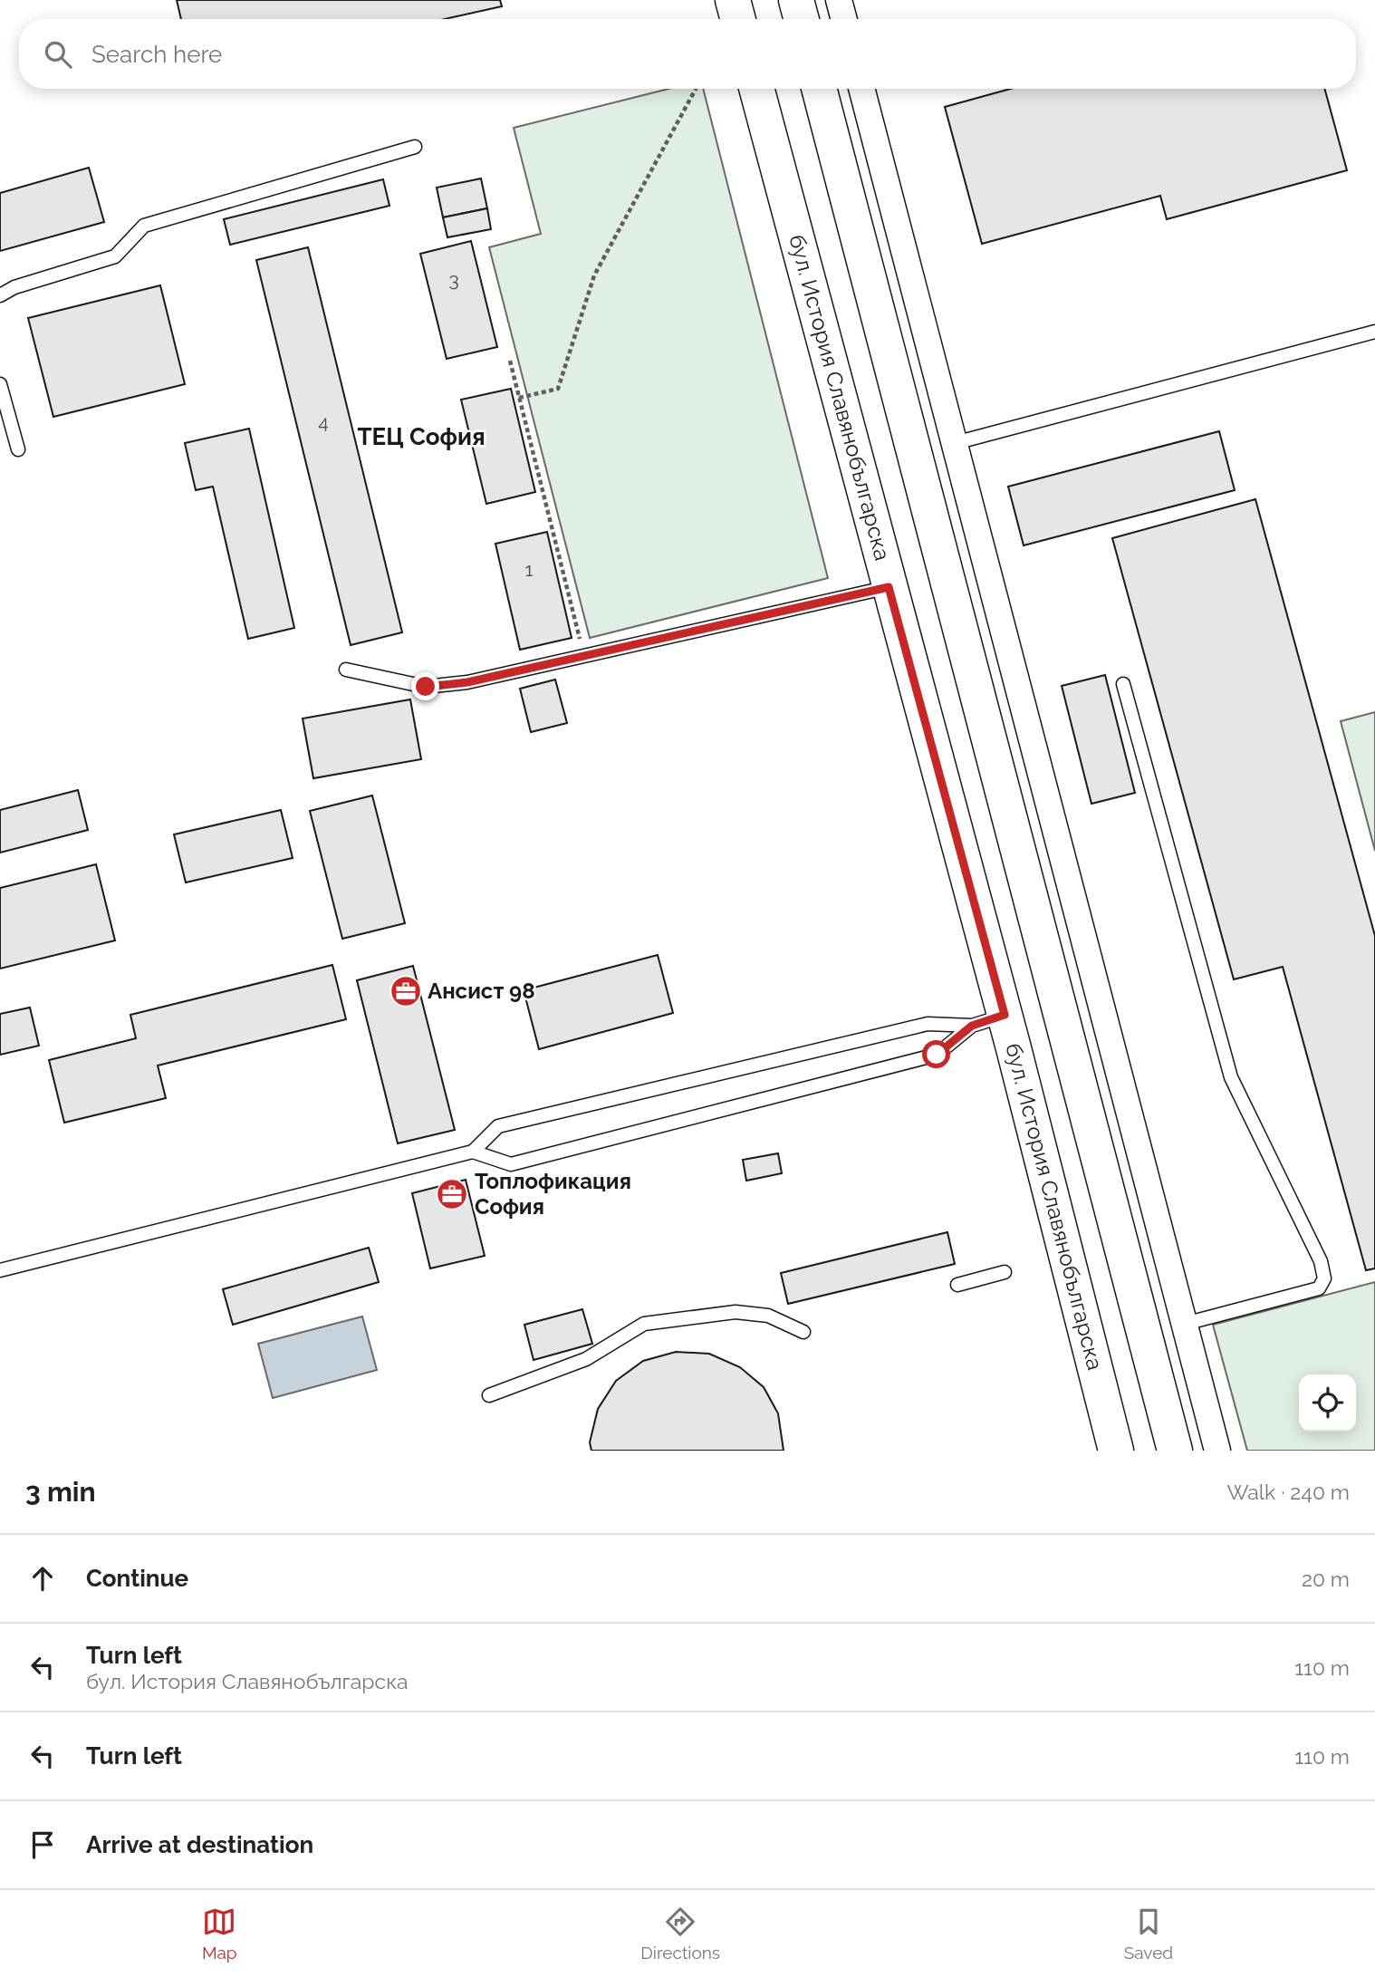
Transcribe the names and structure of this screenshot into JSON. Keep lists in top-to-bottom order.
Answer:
{
  "streets": {
    "main road": ["бул. История Славянобългарска"]
  },
  "districts": ["ТЕЦ София"],
  "places": {
    "office": ["Ансист 98", "Топлофикация София"]
  },
  "house_numbers": ["3", "4", "1"],
  "page": {
    "search": "Search here",
    "heading": ["3 min", "Walk · 240 m"],
    "list": [
      ["Continue", "20 m"],
      ["Turn left", "бул. История Славянобългарска", "110 m"],
      ["Turn left", "110 m"],
      "Arrive at destination"
    ],
    "nav": ["Map", "Directions", "Saved"]
  }
}
